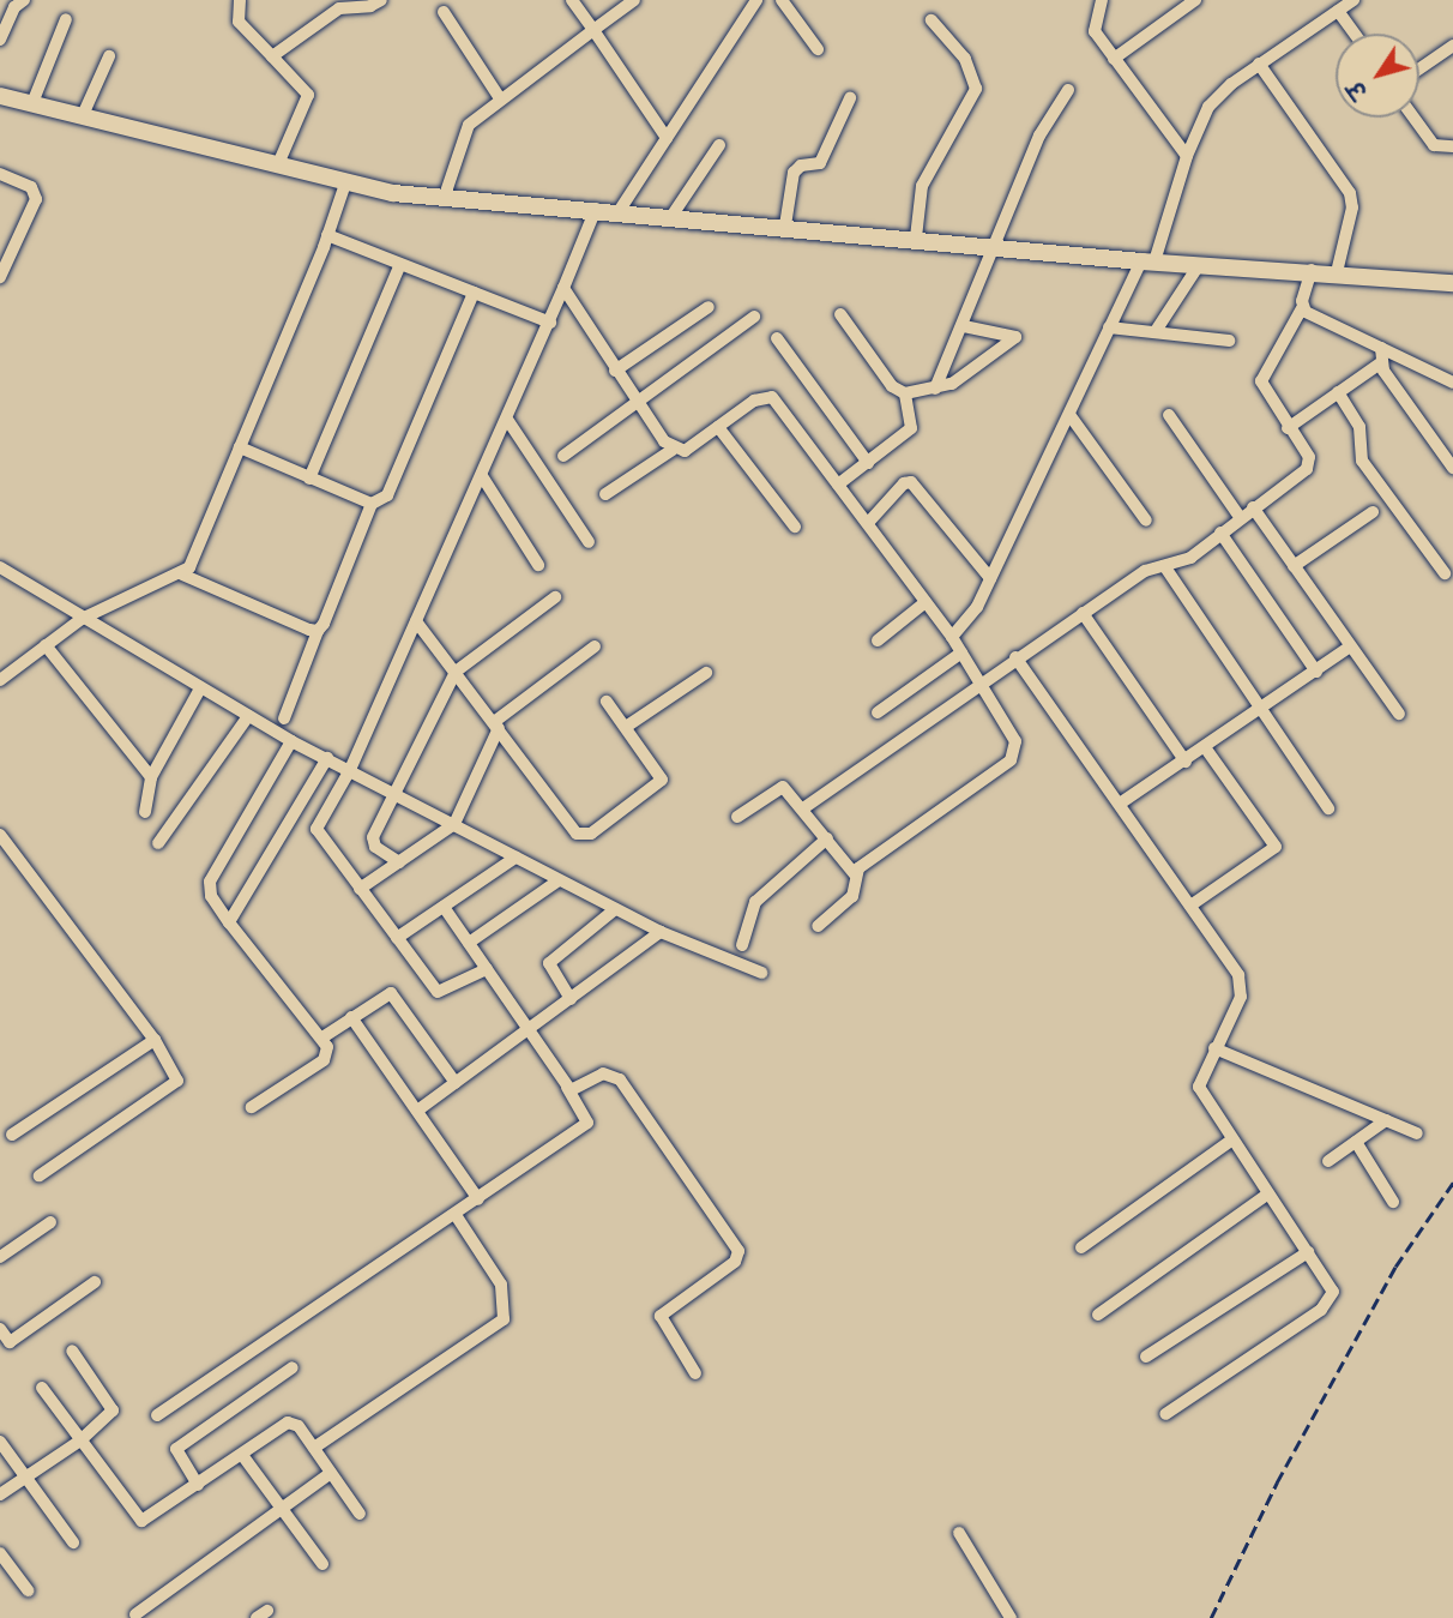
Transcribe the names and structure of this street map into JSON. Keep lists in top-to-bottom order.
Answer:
{
  "north": "bottom left"
}
